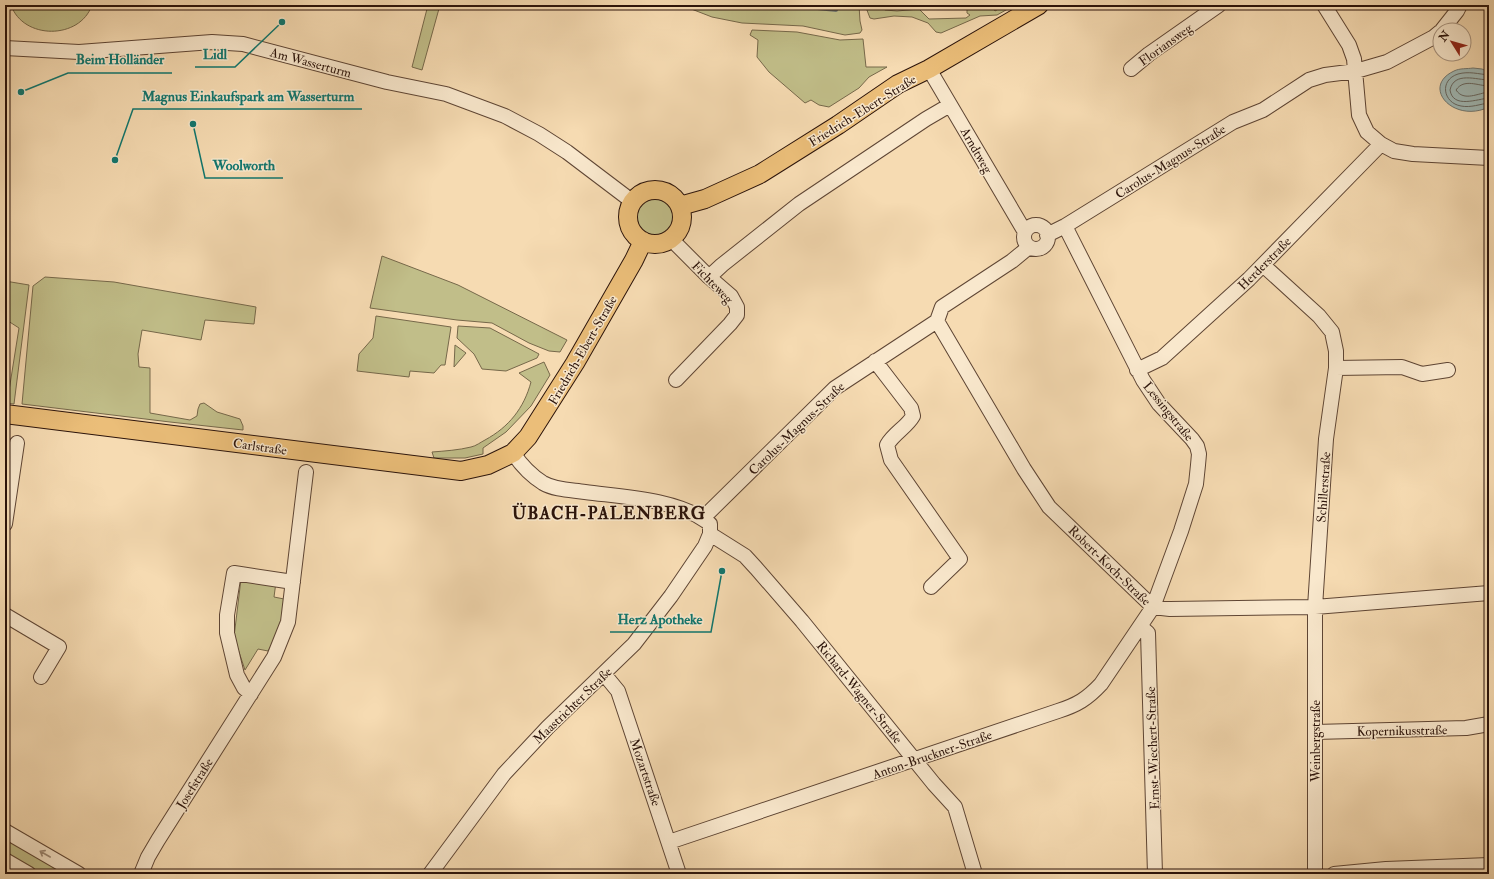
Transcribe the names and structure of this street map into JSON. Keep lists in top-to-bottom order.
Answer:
{
  "streets": {
    "main road": ["Friedrich-Ebert-Straße", "Carlstraße"],
    "street": [
      "Floriansweg",
      "Am Wasserturm",
      "Arndtweg",
      "Carolus-Magnus-Straße",
      "Herderstraße",
      "Fichteweg",
      "Lessingstraße",
      "Schillerstraße",
      "Robert-Koch-Straße",
      "Richard-Wagner-Straße",
      "Maastrichter Straße",
      "Kopernikusstraße",
      "Weinbergstraße",
      "Ernst-Wiechert-Straße",
      "Anton-Bruckner-Straße",
      "Mozartstraße",
      "Josefstraße"
    ]
  },
  "crossings": [
    ["Am Wasserturm", "Friedrich-Ebert-Straße"],
    ["Am Wasserturm", "Fichteweg"],
    ["Friedrich-Ebert-Straße", "Arndtweg"],
    ["Friedrich-Ebert-Straße", "Fichteweg"],
    ["Friedrich-Ebert-Straße", "Carlstraße"],
    ["Arndtweg", "Carolus-Magnus-Straße"],
    ["Carolus-Magnus-Straße", "Lessingstraße"],
    ["Carolus-Magnus-Straße", "Robert-Koch-Straße"],
    ["Herderstraße", "Lessingstraße"],
    ["Herderstraße", "Schillerstraße"],
    ["Lessingstraße", "Robert-Koch-Straße"],
    ["Lessingstraße", "Anton-Bruckner-Straße"],
    ["Schillerstraße", "Robert-Koch-Straße"],
    ["Schillerstraße", "Weinbergstraße"],
    ["Robert-Koch-Straße", "Weinbergstraße"],
    ["Robert-Koch-Straße", "Anton-Bruckner-Straße"],
    ["Richard-Wagner-Straße", "Maastrichter Straße"],
    ["Richard-Wagner-Straße", "Anton-Bruckner-Straße"],
    ["Maastrichter Straße", "Mozartstraße"],
    ["Kopernikusstraße", "Weinbergstraße"],
    ["Ernst-Wiechert-Straße", "Anton-Bruckner-Straße"],
    ["Anton-Bruckner-Straße", "Mozartstraße"]
  ],
  "districts": ["ÜBACH-PALENBERG"],
  "places": [
    "Lidl",
    "Beim Holländer",
    "Woolworth",
    "Magnus Einkaufspark am Wasserturm",
    "Herz Apotheke"
  ],
  "north": "top left"
}
